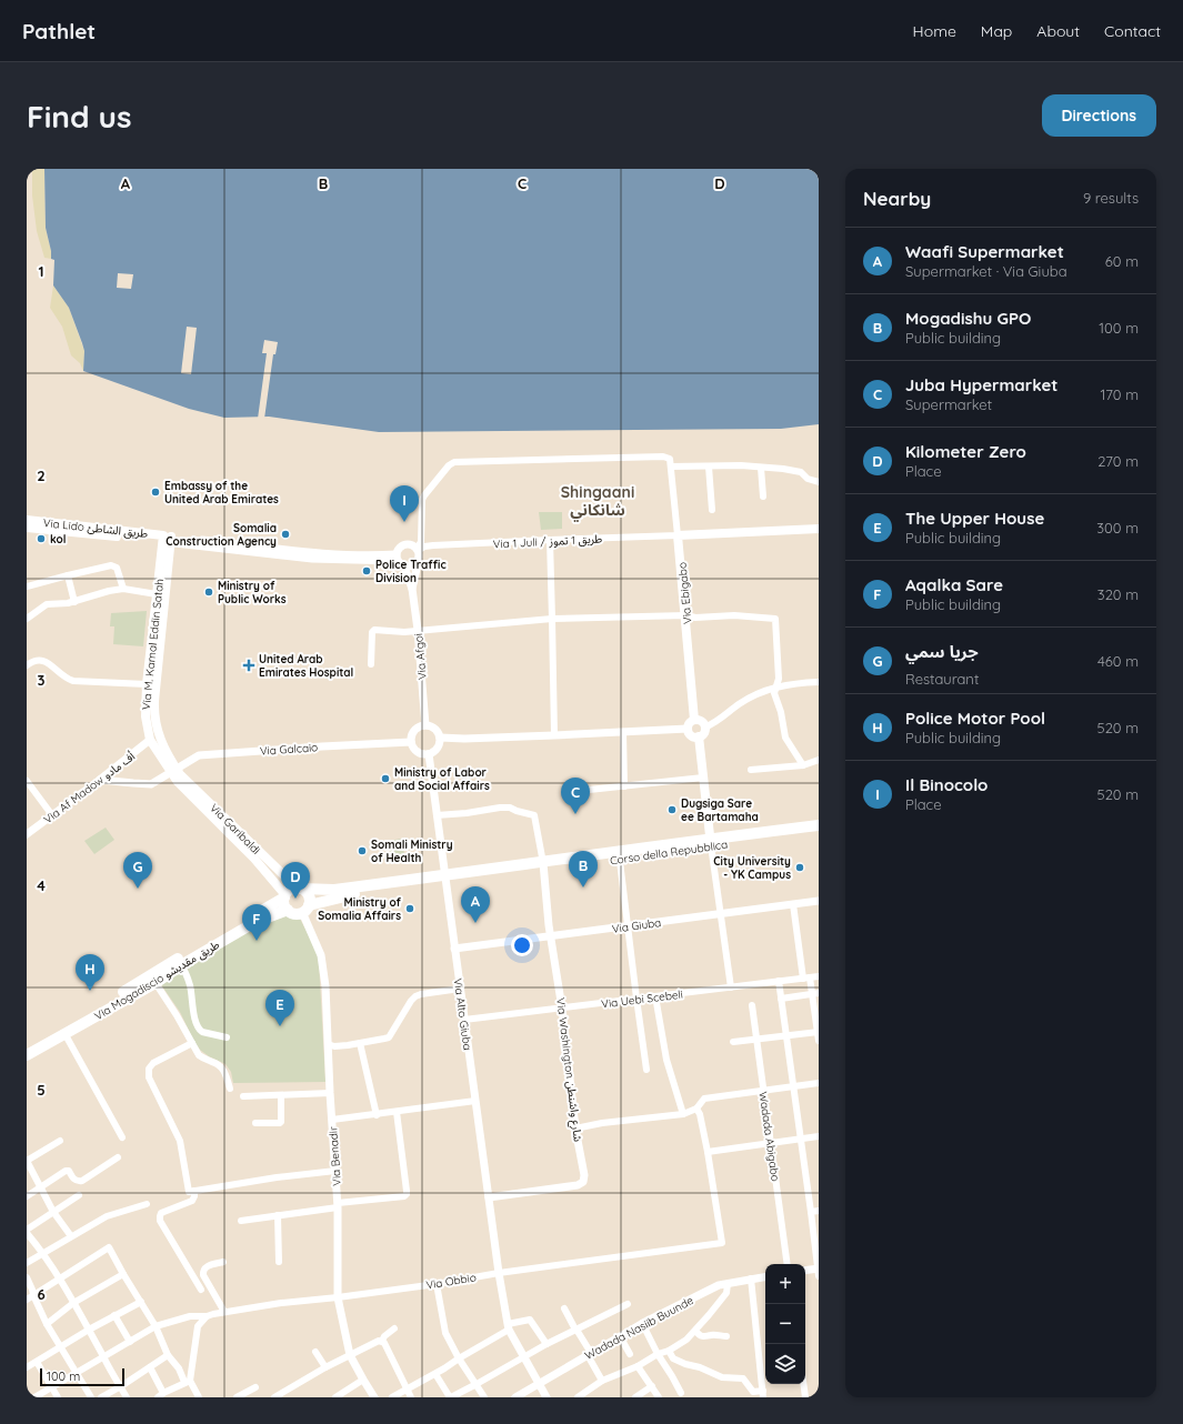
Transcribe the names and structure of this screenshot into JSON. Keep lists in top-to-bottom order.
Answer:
{
  "streets": {
    "highway": ["Corso della Repubblica", "Via Mogadiscio طريق مقديشو"],
    "main road": [
      "Via Lido طريق الشاطئ",
      "Via Ebigabo",
      "Via M. Kamal Eddin Satah",
      "Via Garibaldi"
    ],
    "street": [
      "Via 1 Juli / طريق 1 تموز",
      "Via Afgoi",
      "Via Galcaio",
      "Via Af Madow أف مادو",
      "Via Giuba",
      "Via Uebi Scebeli",
      "Via Alto Giuba",
      "Via Washington شارع واشنطن",
      "Wadada Abigabo",
      "Via Benadir",
      "Via Obbio",
      "Wadada Nasiib Buunde"
    ]
  },
  "crossings": [
    ["Via Lido طريق الشاطئ", "Via M. Kamal Eddin Satah"],
    ["Via 1 Juli / طريق 1 تموز", "Via Ebigabo"],
    ["Via M. Kamal Eddin Satah", "Via Galcaio"],
    ["Via M. Kamal Eddin Satah", "Via Af Madow أف مادو"],
    ["Via M. Kamal Eddin Satah", "Via Garibaldi"],
    ["Via Afgoi", "Via Galcaio"],
    ["Via Afgoi", "Via Alto Giuba"],
    ["Via Galcaio", "Via Af Madow أف مادو"],
    ["Via Galcaio", "Via Garibaldi"],
    ["Via Galcaio", "Via Alto Giuba"],
    ["Via Garibaldi", "Via Mogadiscio طريق مقديشو"],
    ["Via Garibaldi", "Via Benadir"],
    ["Via Giuba", "Via Alto Giuba"],
    ["Via Giuba", "Via Washington شارع واشنطن"],
    ["Via Mogadiscio طريق مقديشو", "Via Benadir"],
    ["Via Uebi Scebeli", "Via Alto Giuba"],
    ["Via Uebi Scebeli", "Via Washington شارع واشنطن"],
    ["Via Alto Giuba", "Via Washington شارع واشنطن"],
    ["Via Alto Giuba", "Via Obbio"],
    ["Via Alto Giuba", "Wadada Nasiib Buunde"],
    ["Via Benadir", "Via Obbio"]
  ],
  "districts": ["Shingaani شانكاني"],
  "places": {
    "other": [
      "Embassy of the United Arab Emirates",
      "Somalia Construction Agency",
      "kol",
      "Police Traffic Division",
      "Ministry of Public Works",
      "Ministry of Labor and Social Affairs",
      "Dugsiga Sare ee Bartamaha",
      "Somali Ministry of Health",
      "City University - YK Campus",
      "Ministry of Somalia Affairs"
    ],
    "health": ["United Arab Emirates Hospital"]
  },
  "scale_bar": "100 m",
  "page": {
    "header": "Pathlet",
    "nav": [
      "Home",
      "Map",
      "About",
      "Contact"
    ],
    "buttons": "Directions",
    "title": "Find us",
    "heading": ["Nearby", "9 results"],
    "list": [
      {
        "mark": "A",
        "name": "Waafi Supermarket",
        "note": "Supermarket · Via Giuba",
        "value": "60 m"
      },
      {
        "mark": "B",
        "name": "Mogadishu GPO",
        "note": "Public building",
        "value": "100 m"
      },
      {
        "mark": "C",
        "name": "Juba Hypermarket",
        "note": "Supermarket",
        "value": "170 m"
      },
      {
        "mark": "D",
        "name": "Kilometer Zero",
        "note": "Place",
        "value": "270 m"
      },
      {
        "mark": "E",
        "name": "The Upper House",
        "note": "Public building",
        "value": "300 m"
      },
      {
        "mark": "F",
        "name": "Aqalka Sare",
        "note": "Public building",
        "value": "320 m"
      },
      {
        "mark": "G",
        "name": "جريا سمي",
        "note": "Restaurant",
        "value": "460 m"
      },
      {
        "mark": "H",
        "name": "Police Motor Pool",
        "note": "Public building",
        "value": "520 m"
      },
      {
        "mark": "I",
        "name": "Il Binocolo",
        "note": "Place",
        "value": "520 m"
      }
    ],
    "pins": [
      "I",
      "C",
      "B",
      "G",
      "D",
      "A",
      "F",
      "H",
      "E"
    ],
    "map_buttons": ["+", "−"],
    "scale": "100 m"
  },
  "grid": {
    "columns": [
      "A",
      "B",
      "C",
      "D"
    ],
    "rows": [
      "1",
      "2",
      "3",
      "4",
      "5",
      "6"
    ]
  }
}
